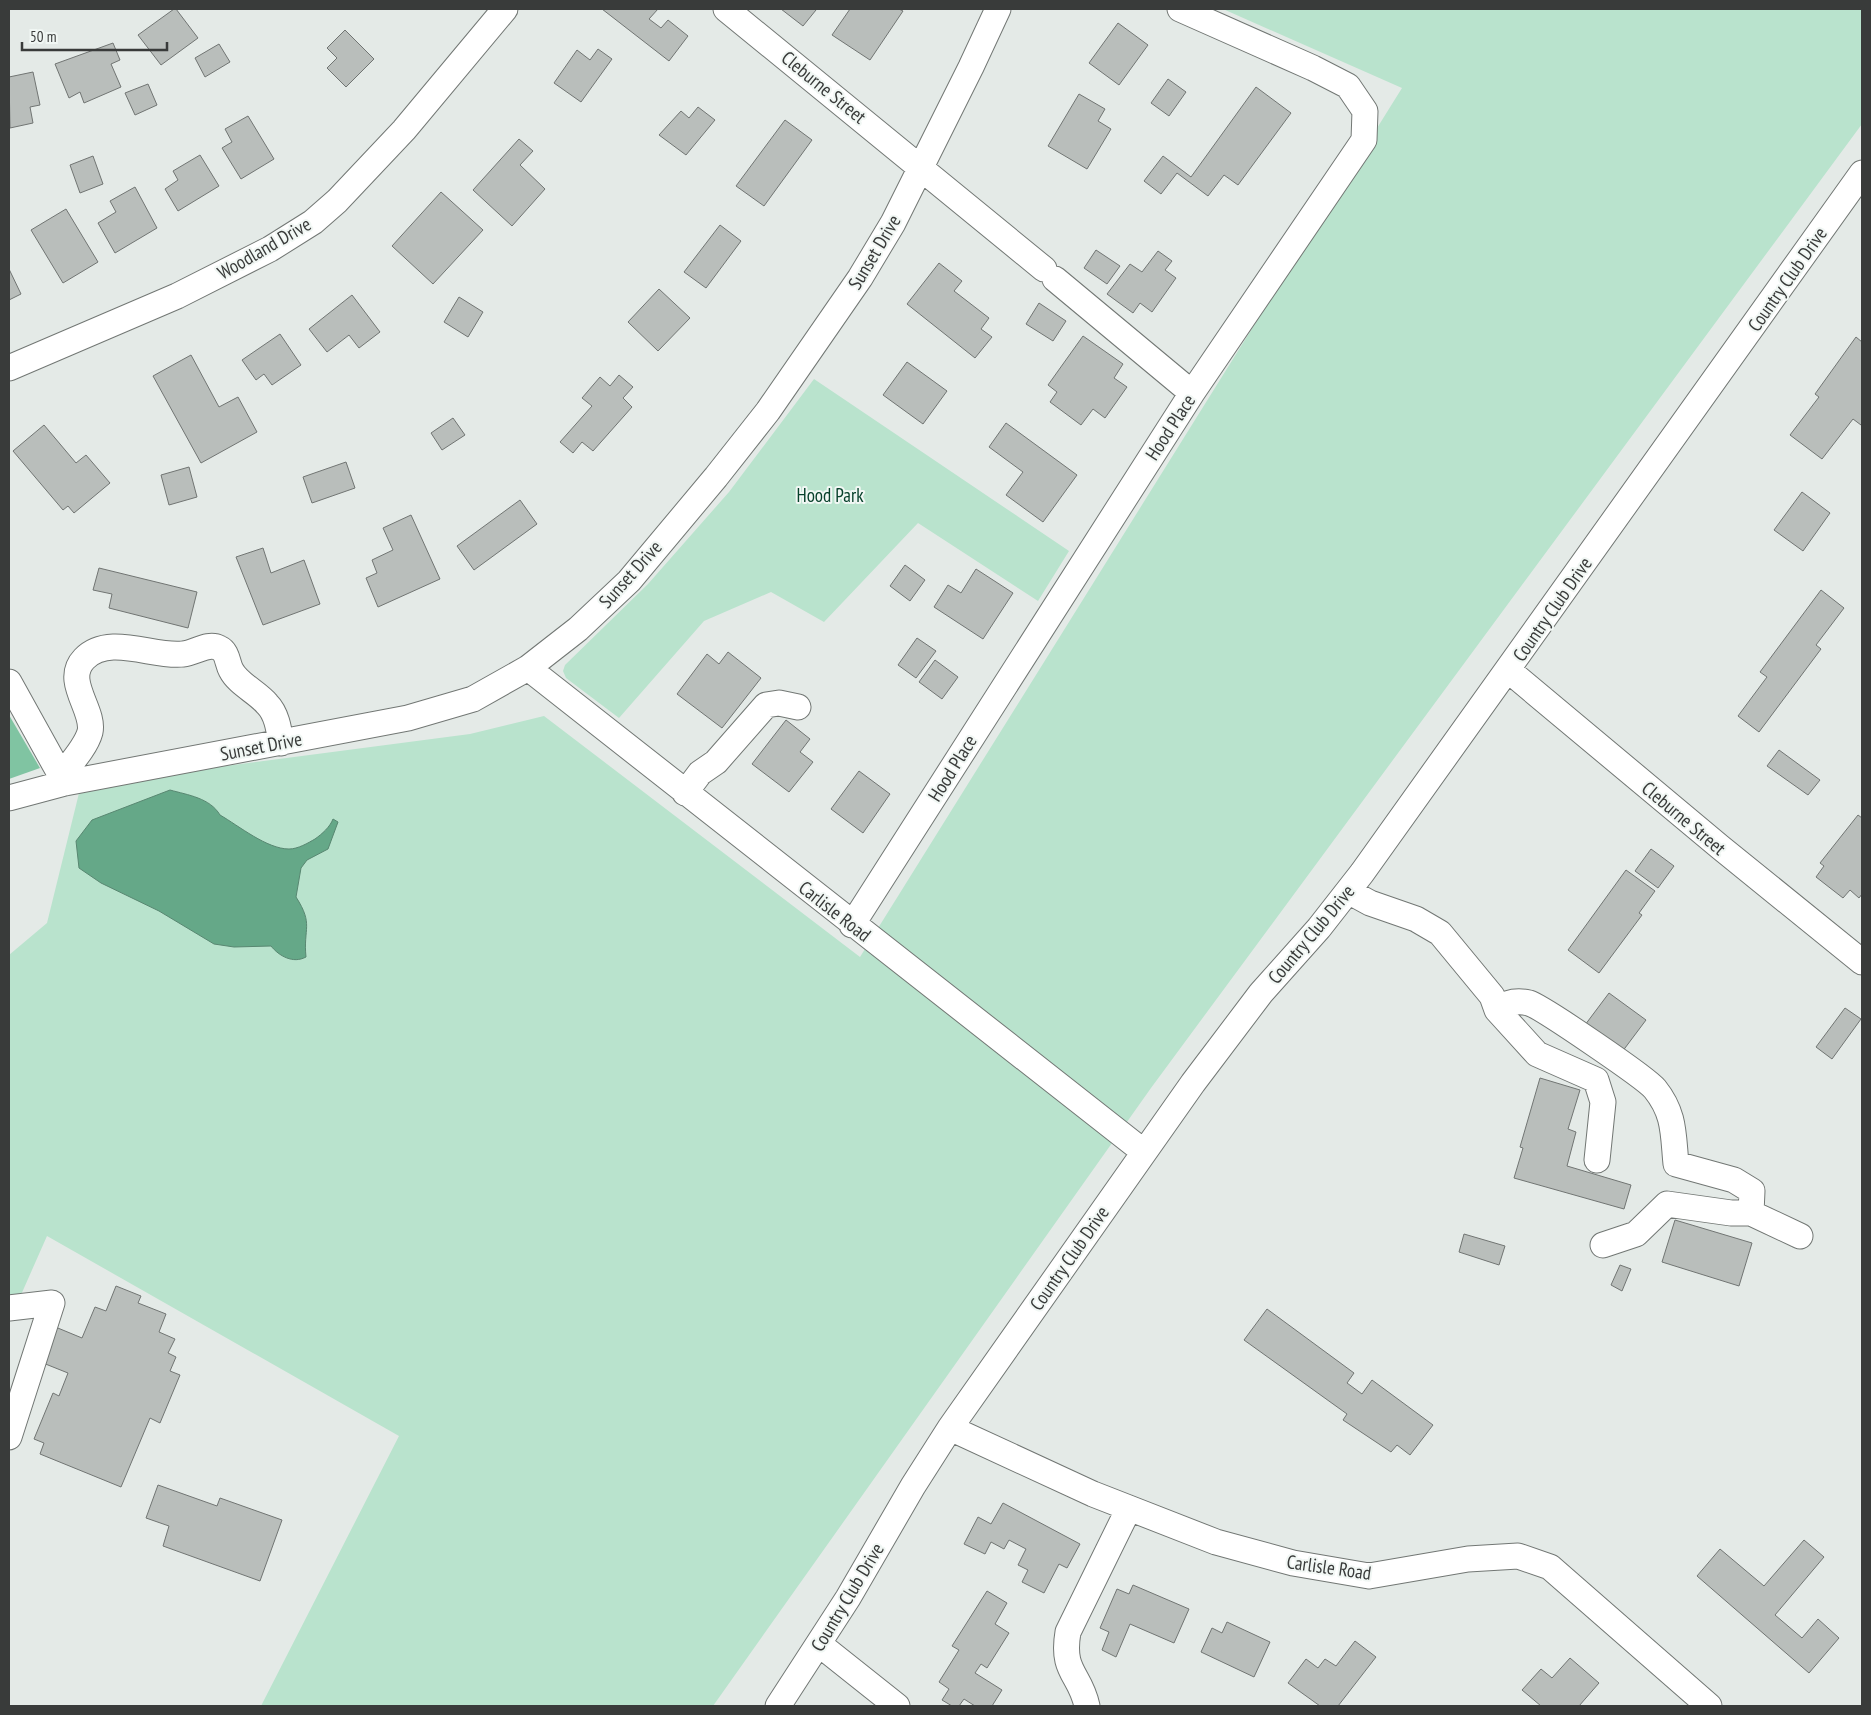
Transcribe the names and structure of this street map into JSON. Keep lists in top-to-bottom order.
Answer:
{
  "streets": {
    "street": [
      "Cleburne Street",
      "Woodland Drive",
      "Sunset Drive",
      "Country Club Drive",
      "Hood Place",
      "Carlisle Road"
    ]
  },
  "crossings": [
    ["Cleburne Street", "Sunset Drive"],
    ["Cleburne Street", "Country Club Drive"],
    ["Cleburne Street", "Hood Place"],
    ["Sunset Drive", "Carlisle Road"],
    ["Country Club Drive", "Carlisle Road"],
    ["Hood Place", "Carlisle Road"]
  ],
  "parks": ["Hood Park"],
  "scale_bar": "50 m"
}
